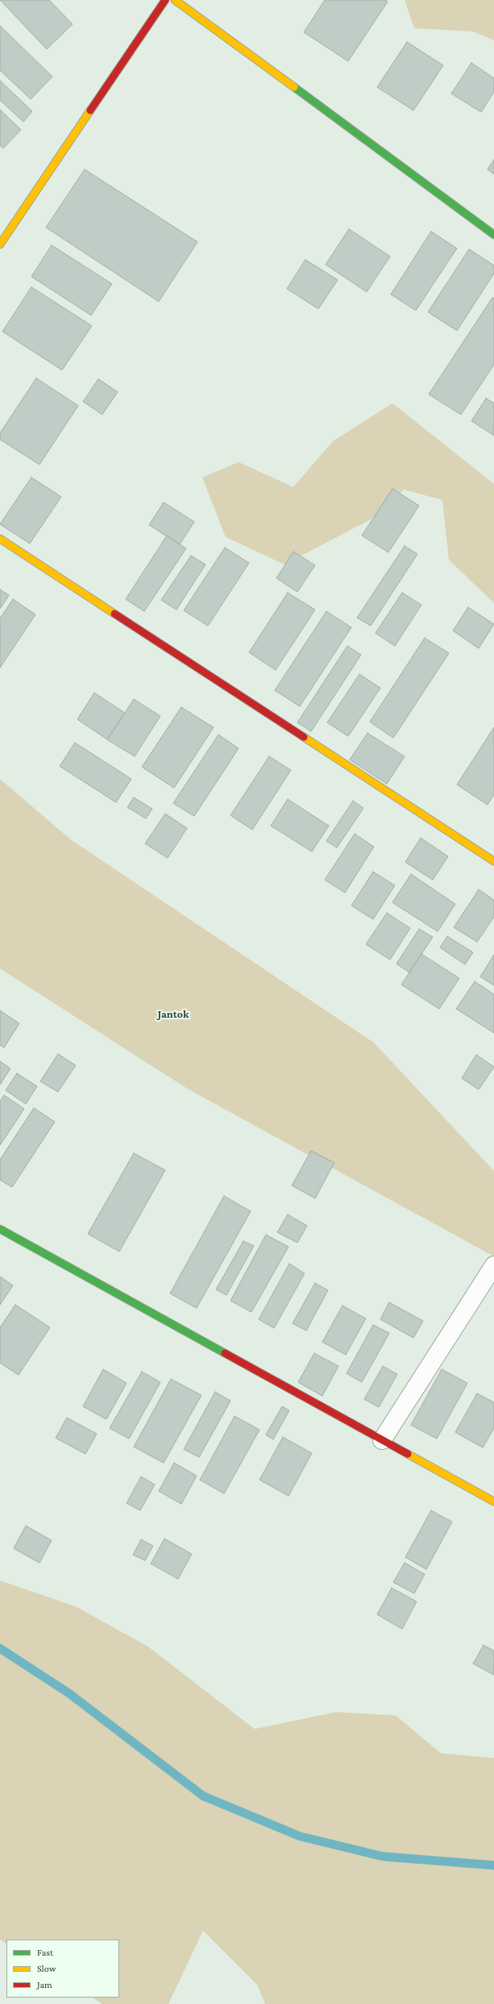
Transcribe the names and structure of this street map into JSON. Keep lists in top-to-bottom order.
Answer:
{
  "districts": ["Jantok"],
  "legend": ["Fast", "Slow", "Jam"]
}
